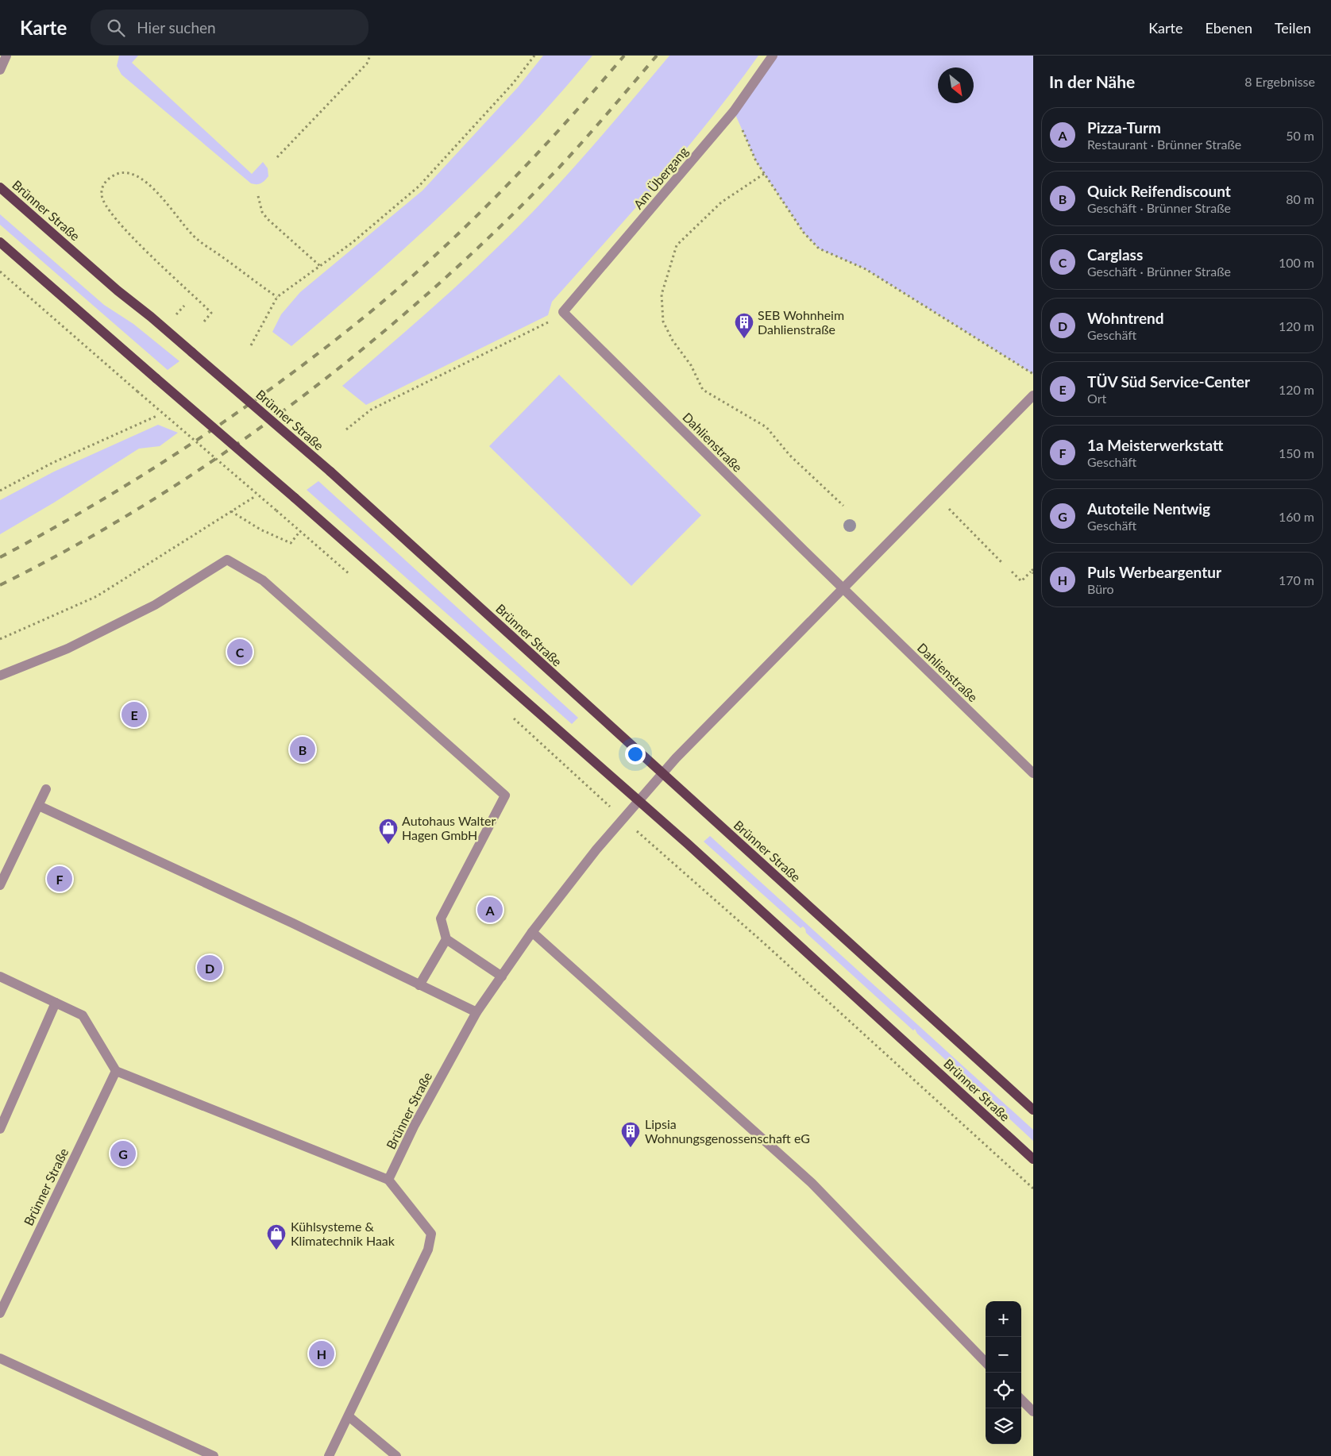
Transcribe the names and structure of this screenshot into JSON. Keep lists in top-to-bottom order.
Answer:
{
  "streets": {
    "main road": ["Brünner Straße"],
    "street": ["Am Übergang", "Dahlienstraße"]
  },
  "crossings": [
    ["Am Übergang", "Dahlienstraße"]
  ],
  "places": {
    "building": ["SEB Wohnheim Dahlienstraße", "Lipsia Wohnungsgenossenschaft eG"],
    "shop": ["Autohaus Walter Hagen GmbH", "Kühlsysteme & Klimatechnik Haak"]
  },
  "north": "bottom right",
  "page": {
    "header": "Karte",
    "search": "Hier suchen",
    "nav": ["Karte", "Ebenen", "Teilen"],
    "heading": ["In der Nähe", "8 Ergebnisse"],
    "list": [
      {
        "mark": "A",
        "name": "Pizza-Turm",
        "note": "Restaurant · Brünner Straße",
        "value": "50 m"
      },
      {
        "mark": "B",
        "name": "Quick Reifendiscount",
        "note": "Geschäft · Brünner Straße",
        "value": "80 m"
      },
      {
        "mark": "C",
        "name": "Carglass",
        "note": "Geschäft · Brünner Straße",
        "value": "100 m"
      },
      {
        "mark": "D",
        "name": "Wohntrend",
        "note": "Geschäft",
        "value": "120 m"
      },
      {
        "mark": "E",
        "name": "TÜV Süd Service-Center",
        "note": "Ort",
        "value": "120 m"
      },
      {
        "mark": "F",
        "name": "1a Meisterwerkstatt",
        "note": "Geschäft",
        "value": "150 m"
      },
      {
        "mark": "G",
        "name": "Autoteile Nentwig",
        "note": "Geschäft",
        "value": "160 m"
      },
      {
        "mark": "H",
        "name": "Puls Werbeargentur",
        "note": "Büro",
        "value": "170 m"
      }
    ],
    "pins": [
      "C",
      "E",
      "B",
      "F",
      "A",
      "D",
      "G",
      "H"
    ],
    "map_buttons": ["+", "−"]
  }
}
